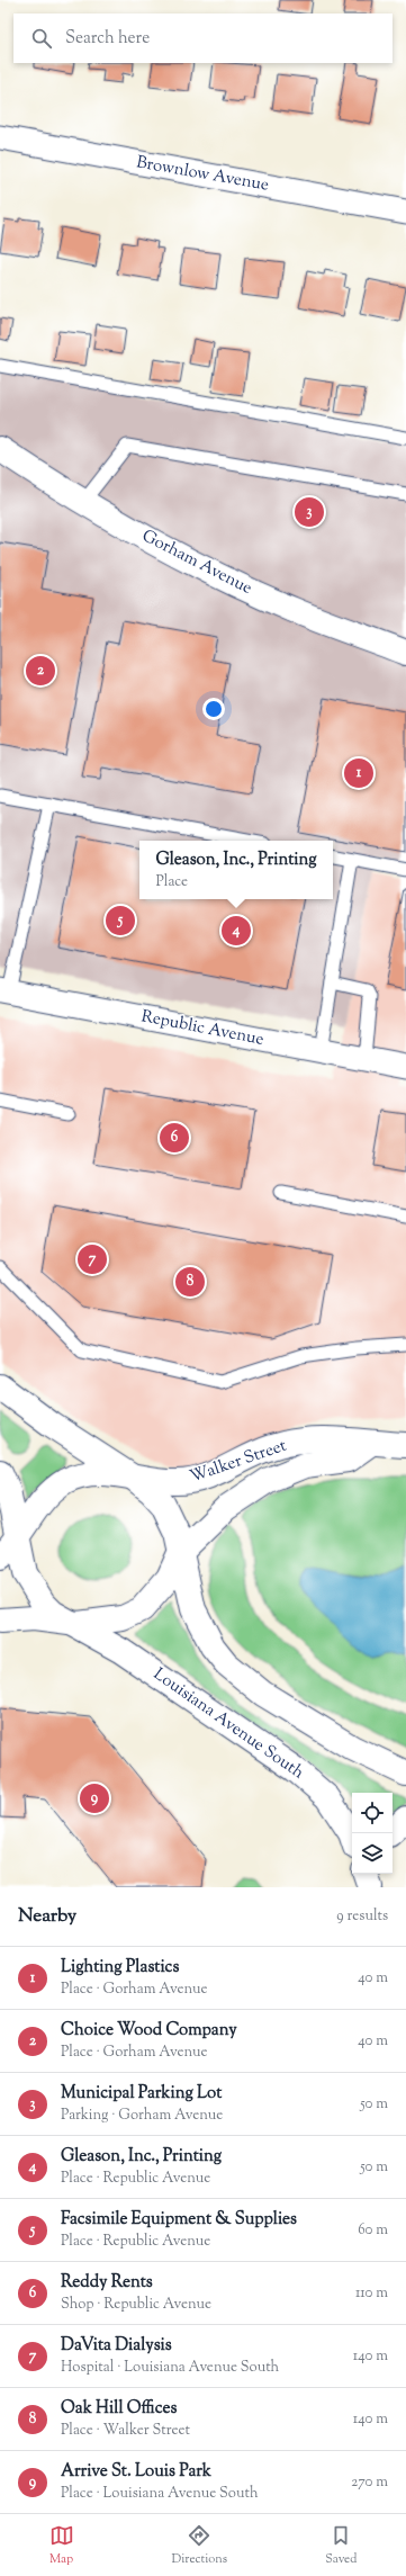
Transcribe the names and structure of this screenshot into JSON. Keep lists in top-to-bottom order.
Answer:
{
  "streets": {
    "main road": ["Gorham Avenue", "Walker Street", "Louisiana Avenue South"],
    "street": ["Brownlow Avenue", "Republic Avenue"]
  },
  "crossings": [
    ["Walker Street", "Louisiana Avenue South"]
  ],
  "page": {
    "search": "Search here",
    "pins": [
      "3",
      "2",
      "1",
      "5",
      "4",
      "6",
      "7",
      "8",
      "9"
    ],
    "popup": ["Gleason, Inc., Printing", "Place"],
    "heading": ["Nearby", "9 results"],
    "list": [
      {
        "mark": "1",
        "name": "Lighting Plastics",
        "note": "Place · Gorham Avenue",
        "value": "40 m"
      },
      {
        "mark": "2",
        "name": "Choice Wood Company",
        "note": "Place · Gorham Avenue",
        "value": "40 m"
      },
      {
        "mark": "3",
        "name": "Municipal Parking Lot",
        "note": "Parking · Gorham Avenue",
        "value": "50 m"
      },
      {
        "mark": "4",
        "name": "Gleason, Inc., Printing",
        "note": "Place · Republic Avenue",
        "value": "50 m"
      },
      {
        "mark": "5",
        "name": "Facsimile Equipment & Supplies",
        "note": "Place · Republic Avenue",
        "value": "60 m"
      },
      {
        "mark": "6",
        "name": "Reddy Rents",
        "note": "Shop · Republic Avenue",
        "value": "110 m"
      },
      {
        "mark": "7",
        "name": "DaVita Dialysis",
        "note": "Hospital · Louisiana Avenue South",
        "value": "140 m"
      },
      {
        "mark": "8",
        "name": "Oak Hill Offices",
        "note": "Place · Walker Street",
        "value": "140 m"
      },
      {
        "mark": "9",
        "name": "Arrive St. Louis Park",
        "note": "Place · Louisiana Avenue South",
        "value": "270 m"
      }
    ],
    "nav": ["Map", "Directions", "Saved"]
  }
}
